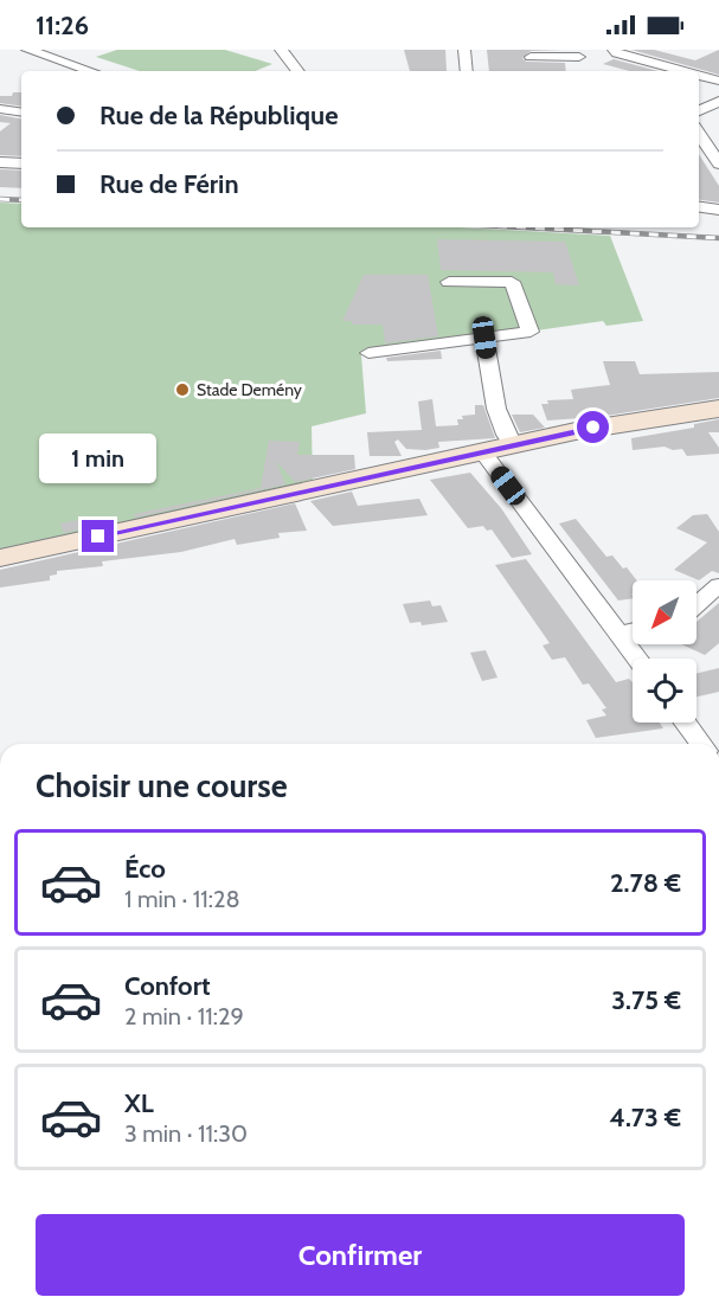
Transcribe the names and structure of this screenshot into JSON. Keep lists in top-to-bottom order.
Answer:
{
  "places": ["Stade Demény"],
  "north": "bottom left",
  "page": {
    "status": "11:26",
    "banner": ["Rue de la République", "Rue de Férin"],
    "bubble": "1 min",
    "heading": "Choisir une course",
    "list": [
      {
        "name": "Éco",
        "note": "1 min · 11:28",
        "value": "2.78 €"
      },
      {
        "name": "Confort",
        "note": "2 min · 11:29",
        "value": "3.75 €"
      },
      {
        "name": "XL",
        "note": "3 min · 11:30",
        "value": "4.73 €"
      }
    ],
    "buttons": "Confirmer"
  }
}
